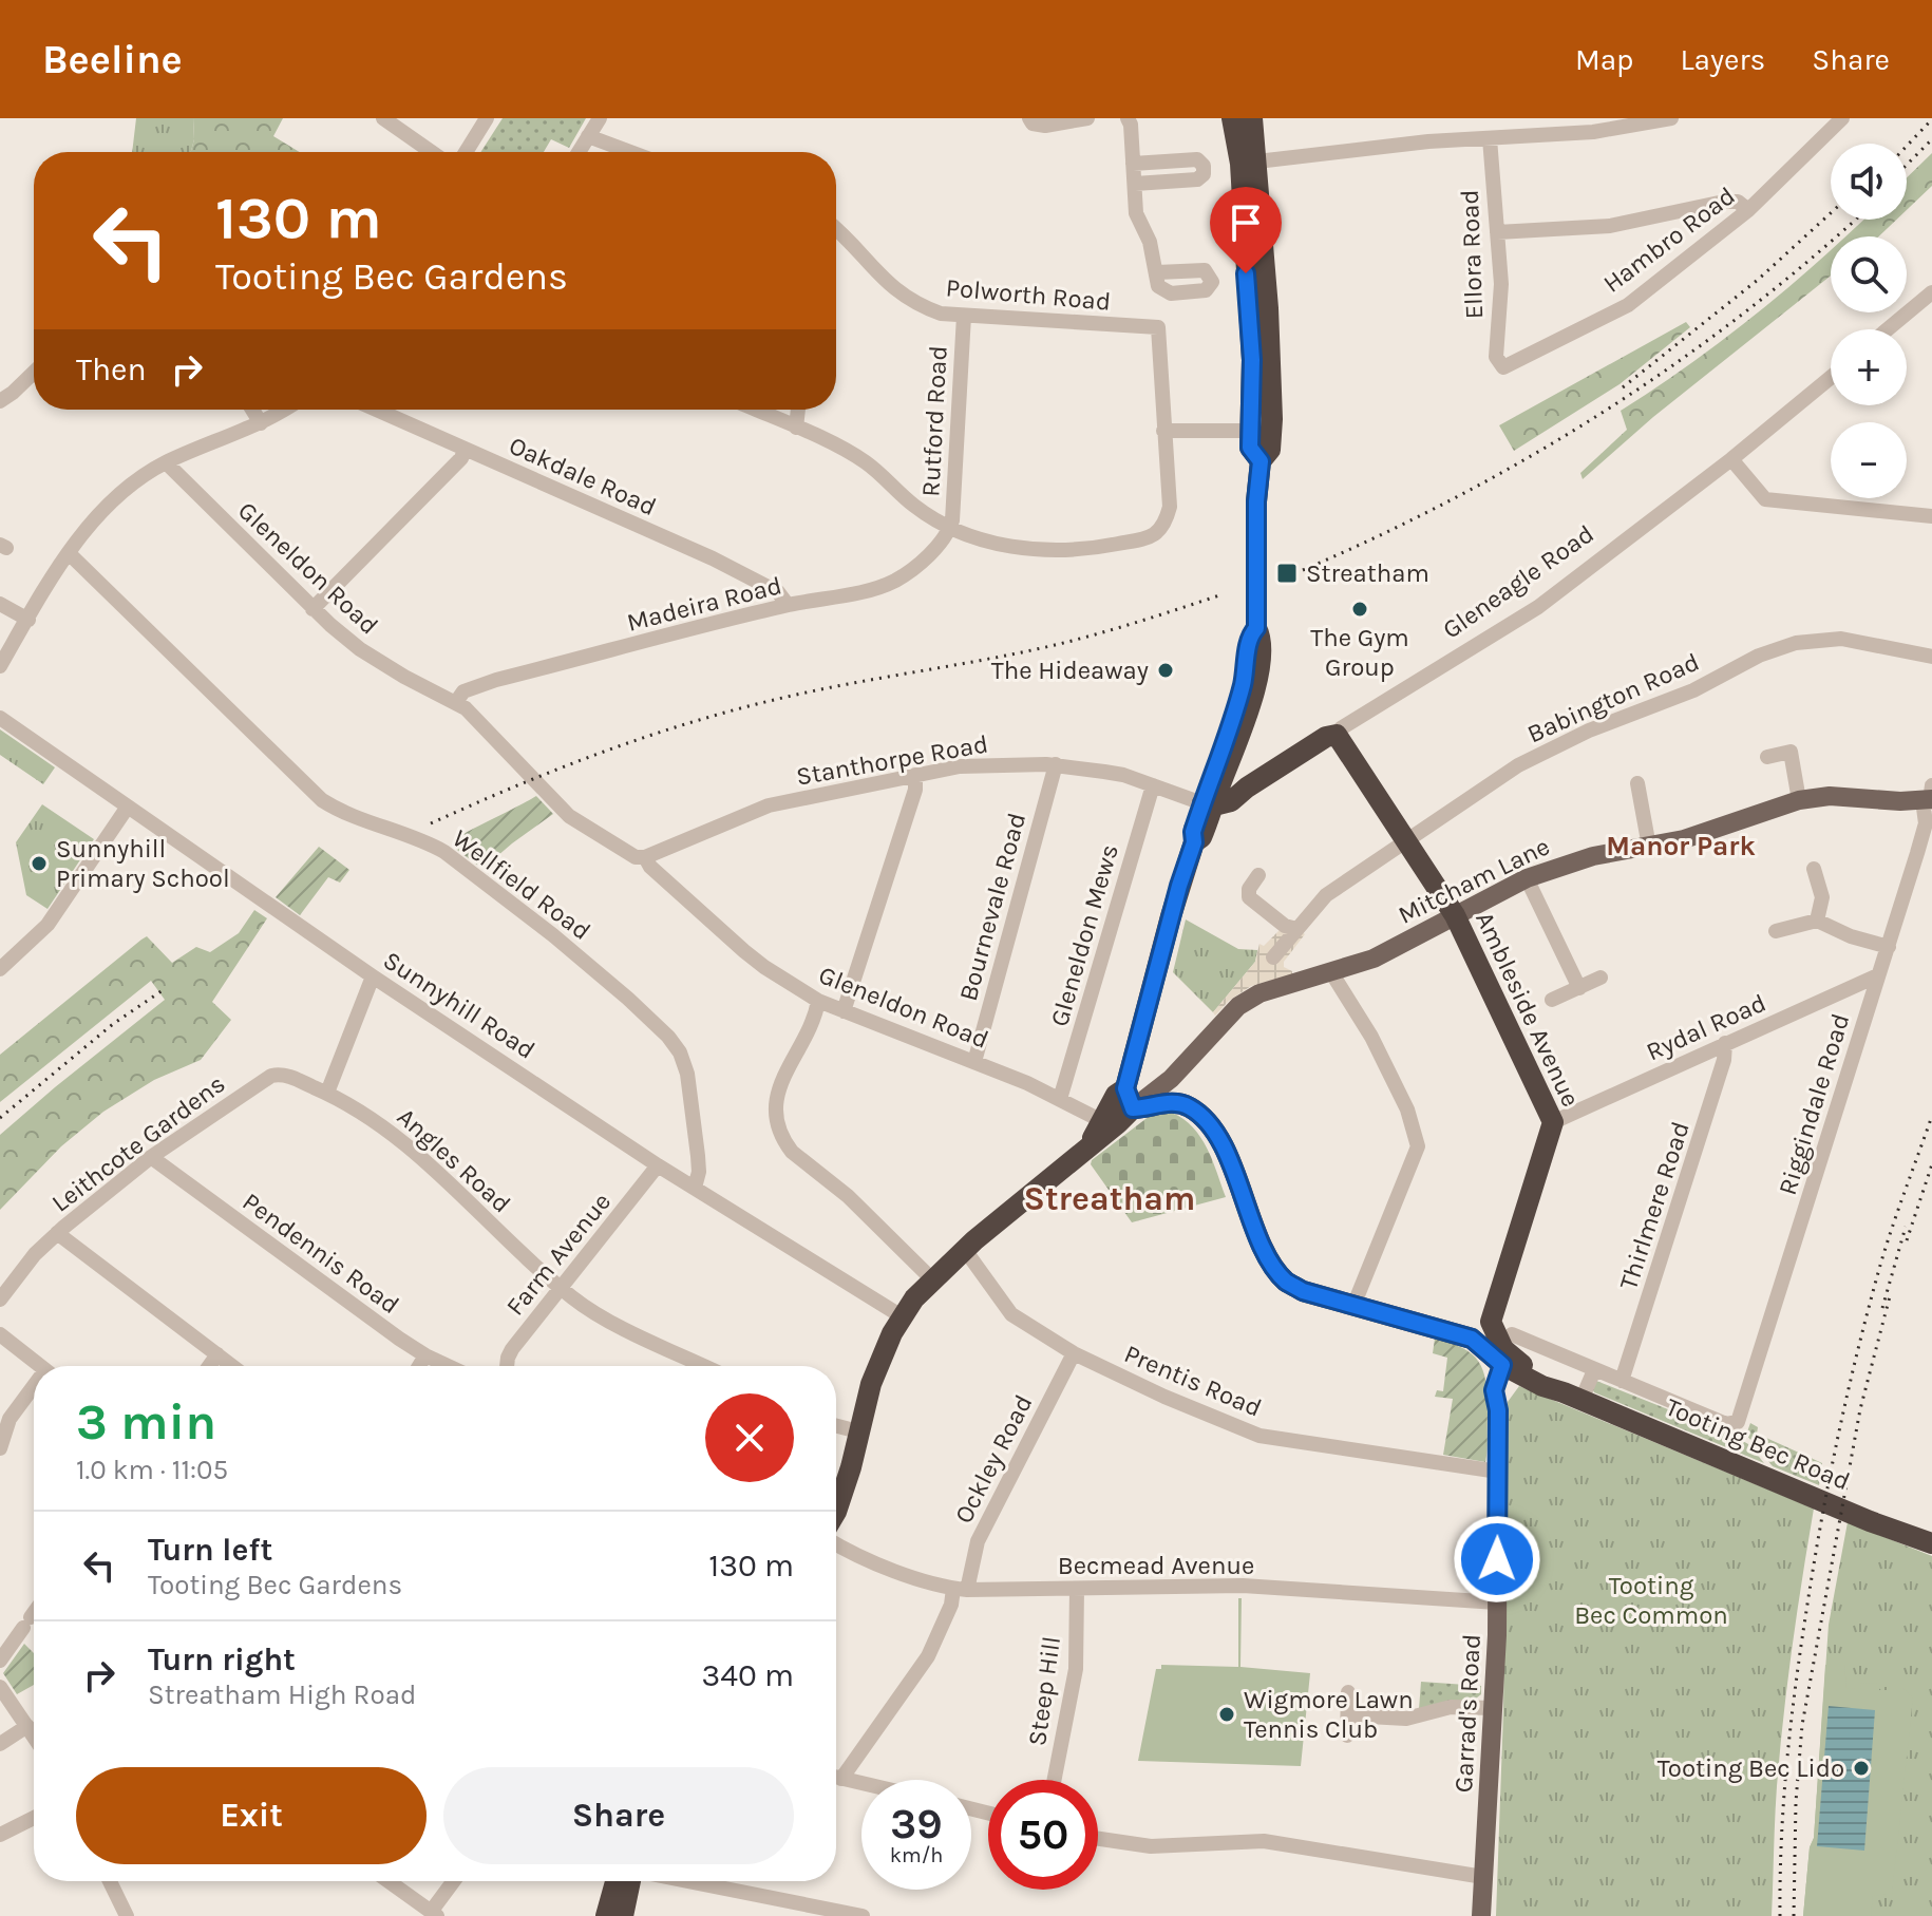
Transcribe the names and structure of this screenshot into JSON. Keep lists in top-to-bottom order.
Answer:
{
  "streets": {
    "highway": ["Gleneagle Road", "Ambleside Avenue", "Tooting Bec Road"],
    "main road": ["Mitcham Lane", "Garrad's Road"],
    "street": [
      "Hambro Road",
      "Ellora Road",
      "Polworth Road",
      "Rutford Road",
      "Oakdale Road",
      "Gleneldon Road",
      "Madeira Road",
      "Babington Road",
      "Stanthorpe Road",
      "Wellfield Road",
      "Bournevale Road",
      "Gleneldon Mews",
      "Sunnyhill Road",
      "Rydal Road",
      "Riggindale Road",
      "Leithcote Gardens",
      "Angles Road",
      "Thirlmere Road",
      "Pendennis Road",
      "Farm Avenue",
      "Prentis Road",
      "Ockley Road",
      "Becmead Avenue",
      "Steep Hill"
    ]
  },
  "crossings": [
    ["Hambro Road", "Ellora Road"],
    ["Polworth Road", "Rutford Road"],
    ["Rutford Road", "Madeira Road"],
    ["Oakdale Road", "Madeira Road"],
    ["Gleneldon Road", "Madeira Road"],
    ["Gleneldon Road", "Stanthorpe Road"],
    ["Gleneldon Road", "Bournevale Road"],
    ["Gleneldon Road", "Gleneldon Mews"],
    ["Gleneagle Road", "Stanthorpe Road"],
    ["Gleneagle Road", "Ambleside Avenue"],
    ["Babington Road", "Ambleside Avenue"],
    ["Stanthorpe Road", "Bournevale Road"],
    ["Stanthorpe Road", "Gleneldon Mews"],
    ["Mitcham Lane", "Ambleside Avenue"],
    ["Mitcham Lane", "Riggindale Road"],
    ["Wellfield Road", "Sunnyhill Road"],
    ["Sunnyhill Road", "Farm Avenue"],
    ["Ambleside Avenue", "Rydal Road"],
    ["Ambleside Avenue", "Tooting Bec Road"],
    ["Ambleside Avenue", "Garrad's Road"],
    ["Rydal Road", "Riggindale Road"],
    ["Rydal Road", "Thirlmere Road"],
    ["Riggindale Road", "Thirlmere Road"],
    ["Leithcote Gardens", "Angles Road"],
    ["Leithcote Gardens", "Pendennis Road"],
    ["Angles Road", "Farm Avenue"],
    ["Prentis Road", "Ockley Road"],
    ["Prentis Road", "Garrad's Road"],
    ["Tooting Bec Road", "Garrad's Road"],
    ["Ockley Road", "Becmead Avenue"],
    ["Becmead Avenue", "Steep Hill"],
    ["Becmead Avenue", "Garrad's Road"]
  ],
  "districts": ["Manor Park", "Streatham"],
  "parks": ["Tooting Bec Common"],
  "places": {
    "transit": ["Streatham"],
    "other": [
      "The Gym Group",
      "The Hideaway",
      "Sunnyhill Primary School",
      "Wigmore Lawn Tennis Club",
      "Tooting Bec Lido"
    ]
  },
  "page": {
    "header": "Beeline",
    "nav": ["Map", "Layers", "Share"],
    "map_buttons": ["+", "−"],
    "turn": ["130 m", "Tooting Bec Gardens"],
    "then": "Then",
    "heading": ["3 min", "1.0 km · 11:05"],
    "list": [
      {
        "name": "Turn left",
        "note": "Tooting Bec Gardens",
        "value": "130 m"
      },
      {
        "name": "Turn right",
        "note": "Streatham High Road",
        "value": "340 m"
      }
    ],
    "buttons": ["Exit", "Share"],
    "speed": "39 km/h",
    "limit": "50"
  }
}
